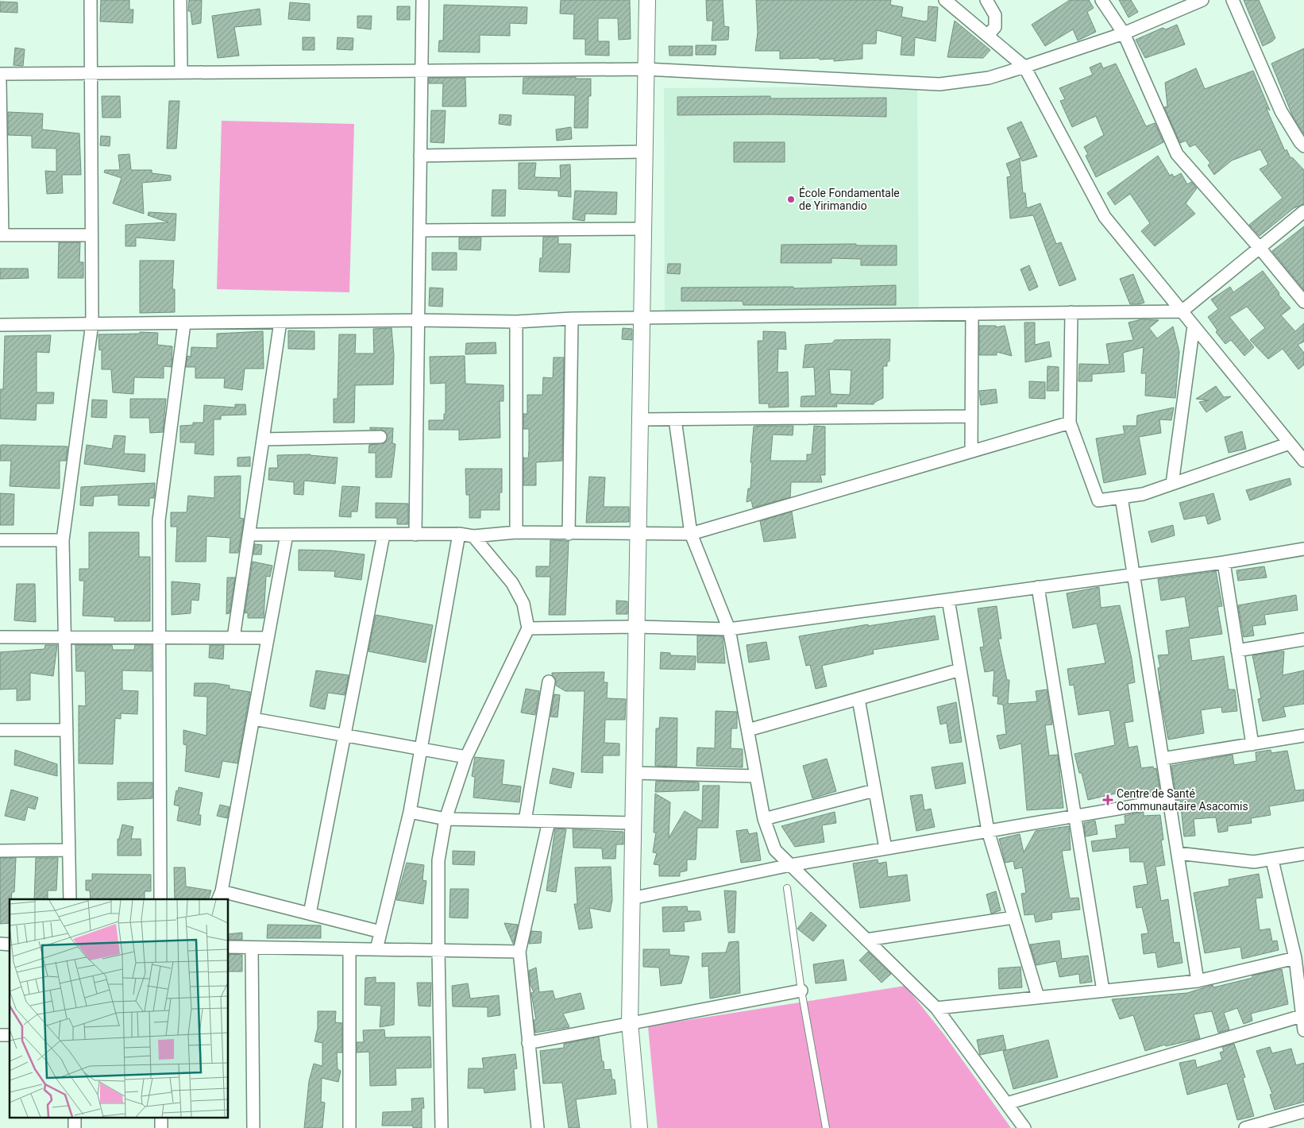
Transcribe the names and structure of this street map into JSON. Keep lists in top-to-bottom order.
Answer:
{
  "places": {
    "other": ["École Fondamentale de Yirimandio"],
    "health": ["Centre de Santé Communautaire Asacomis"]
  }
}
